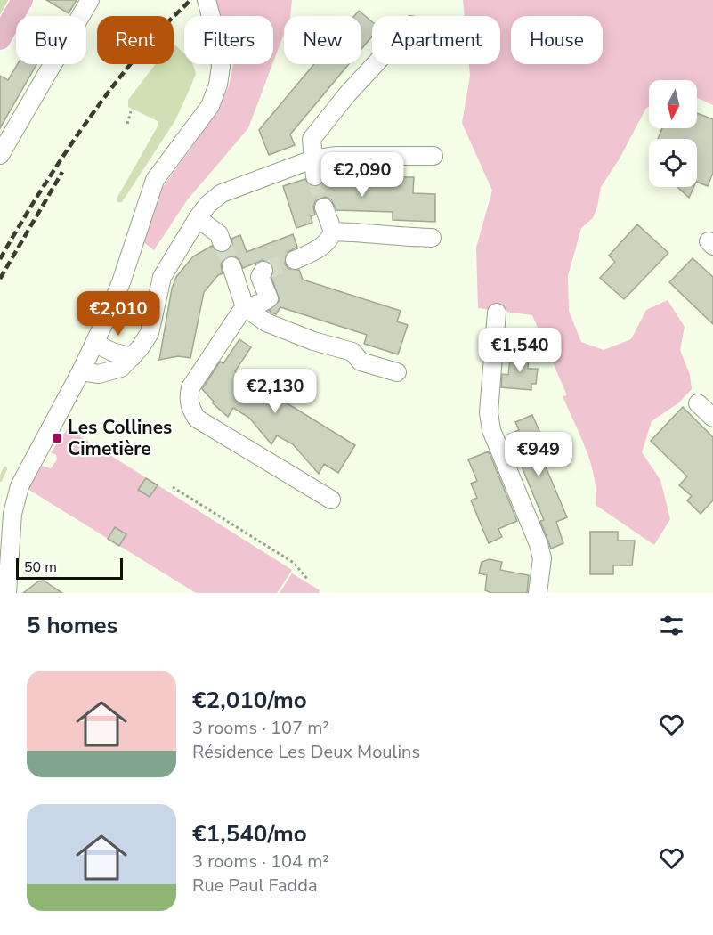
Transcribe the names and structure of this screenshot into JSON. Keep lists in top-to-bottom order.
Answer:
{
  "places": {
    "transit": ["Les Collines Cimetière"]
  },
  "scale_bar": "50 m",
  "north": "bottom",
  "page": {
    "chip": [
      "Buy",
      "Rent",
      "Filters",
      "New",
      "Apartment",
      "House"
    ],
    "price": [
      "€2,090",
      "€2,010",
      "€1,540",
      "€2,130",
      "€949"
    ],
    "scale": "50 m",
    "heading": "5 homes",
    "list": [
      {
        "name": "€2,010/mo",
        "note": "3 rooms · 107 m² · Résidence Les Deux Moulins"
      },
      {
        "name": "€1,540/mo",
        "note": "3 rooms · 104 m² · Rue Paul Fadda"
      }
    ]
  }
}
